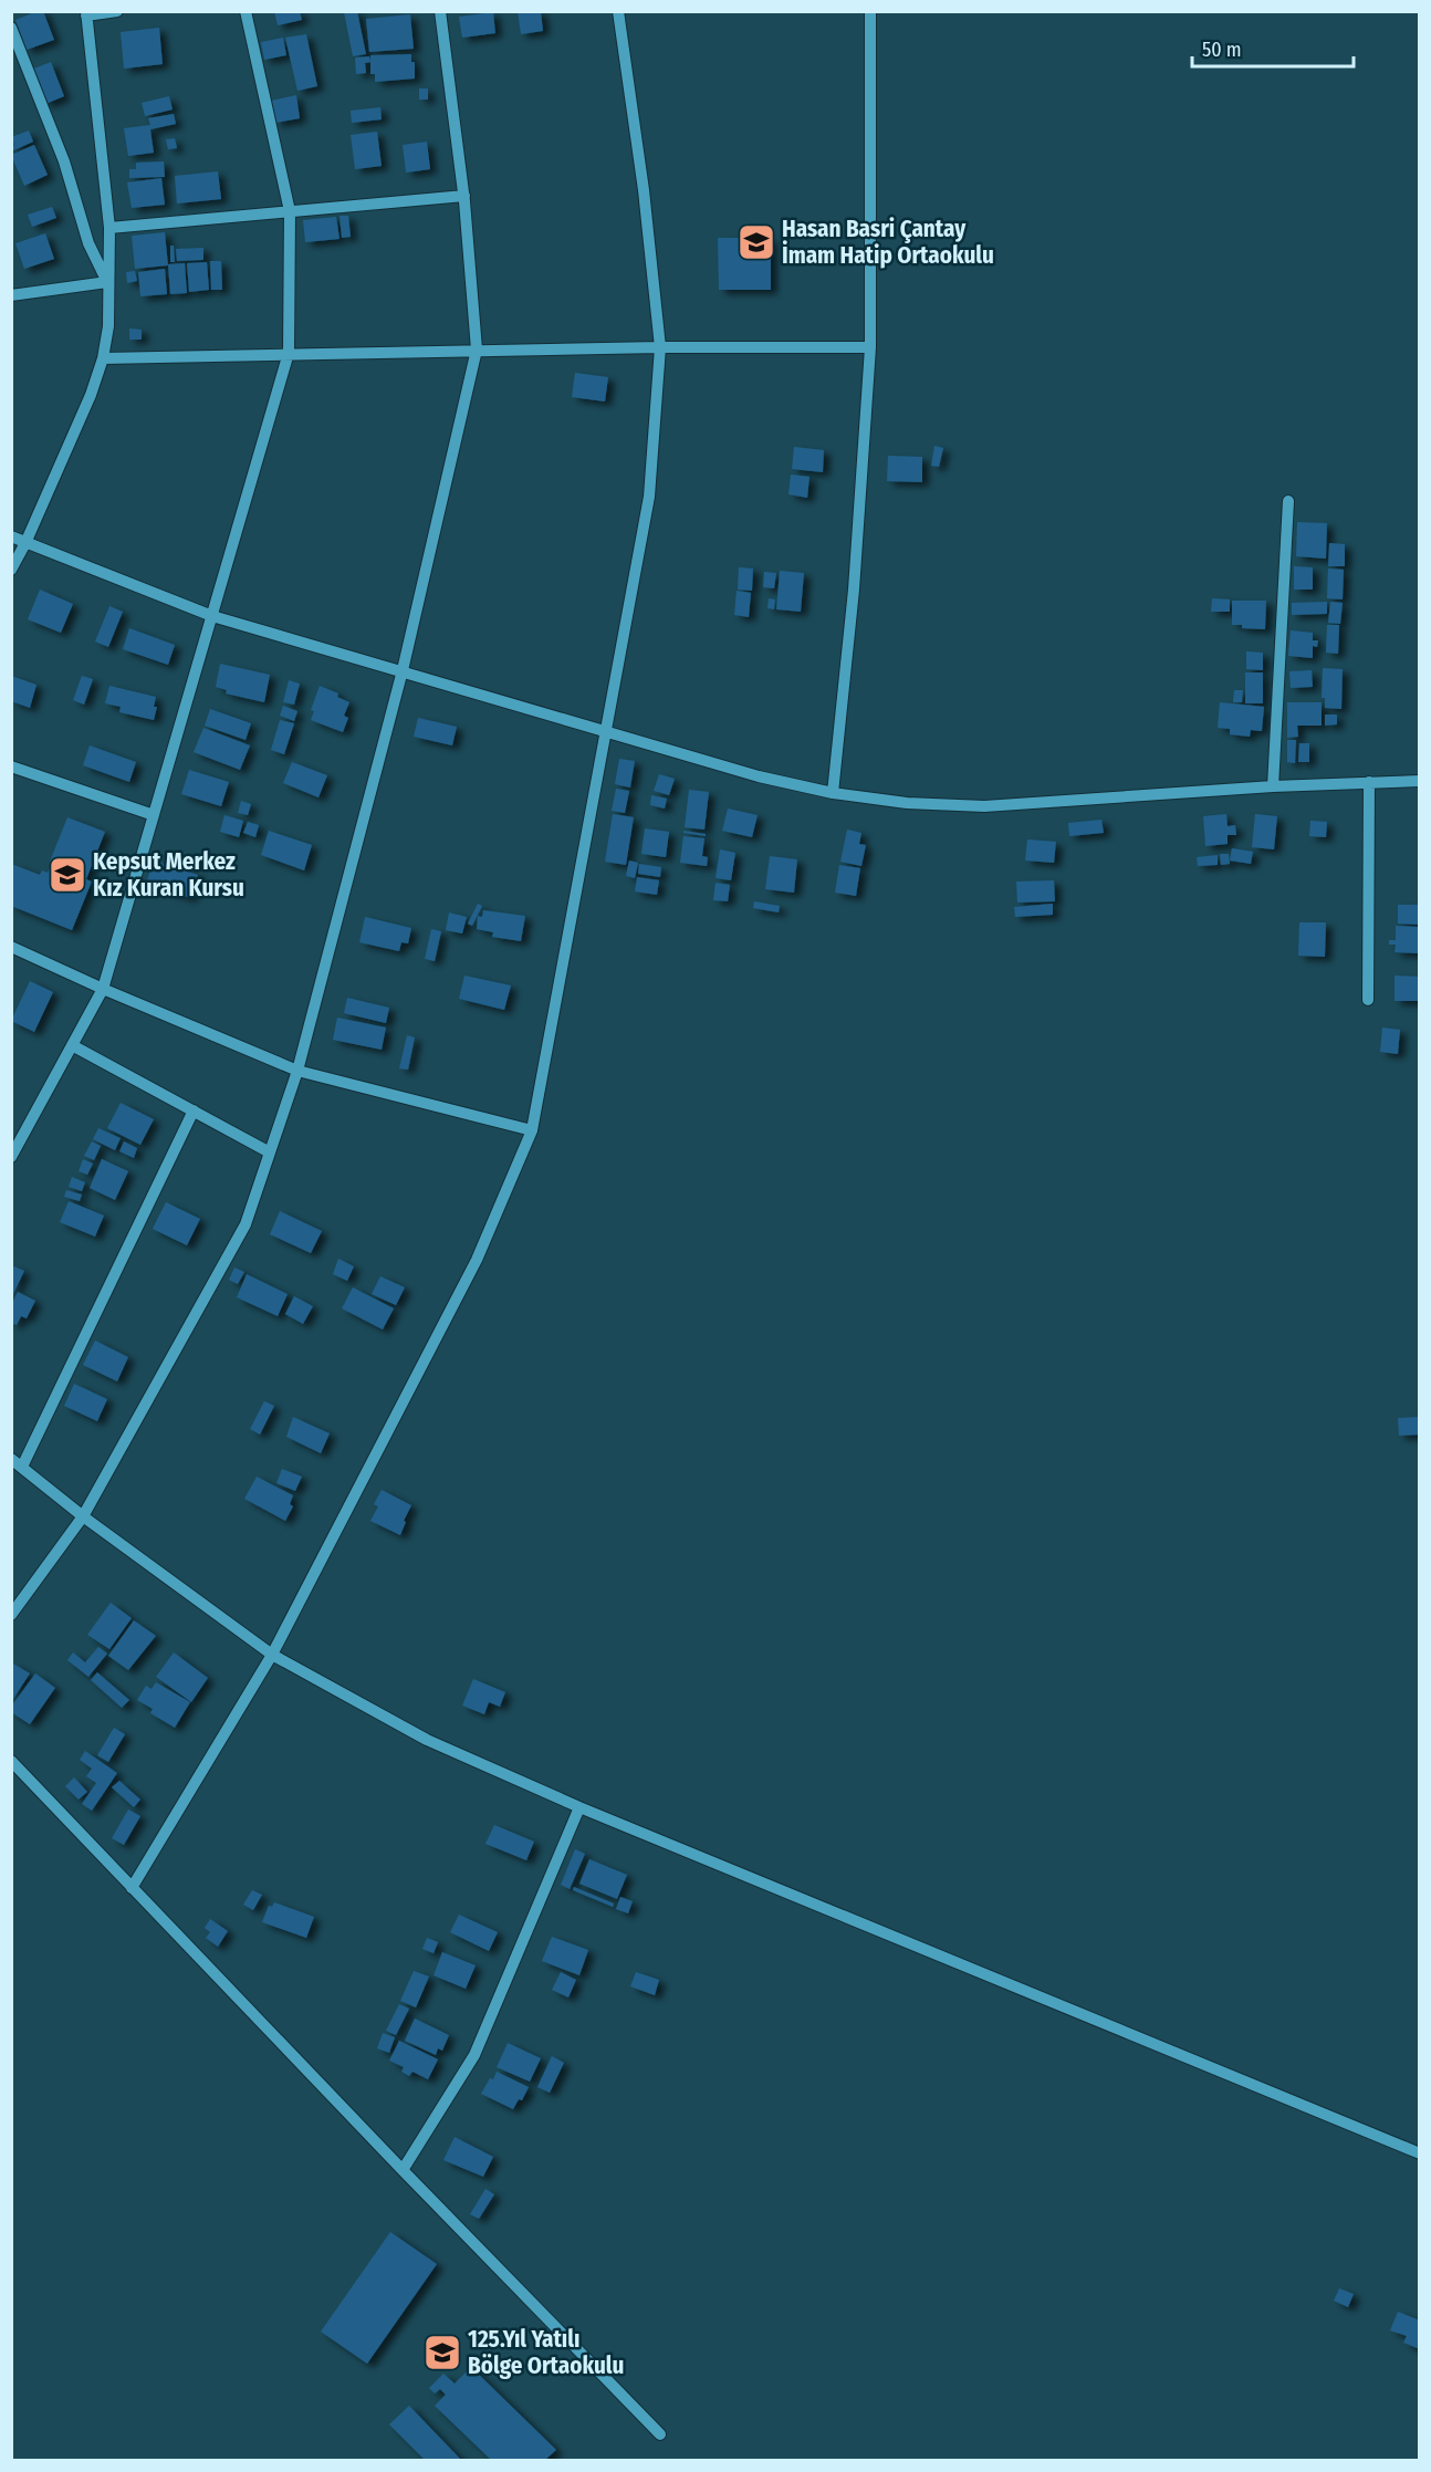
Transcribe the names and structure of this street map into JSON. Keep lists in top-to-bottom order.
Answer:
{
  "places": {
    "school or university": ["Hasan Basri Çantay İmam Hatip Ortaokulu", "Kepsut Merkez Kız Kuran Kursu", "125.Yıl Yatılı Bölge Ortaokulu"]
  },
  "scale_bar": "50 m"
}
